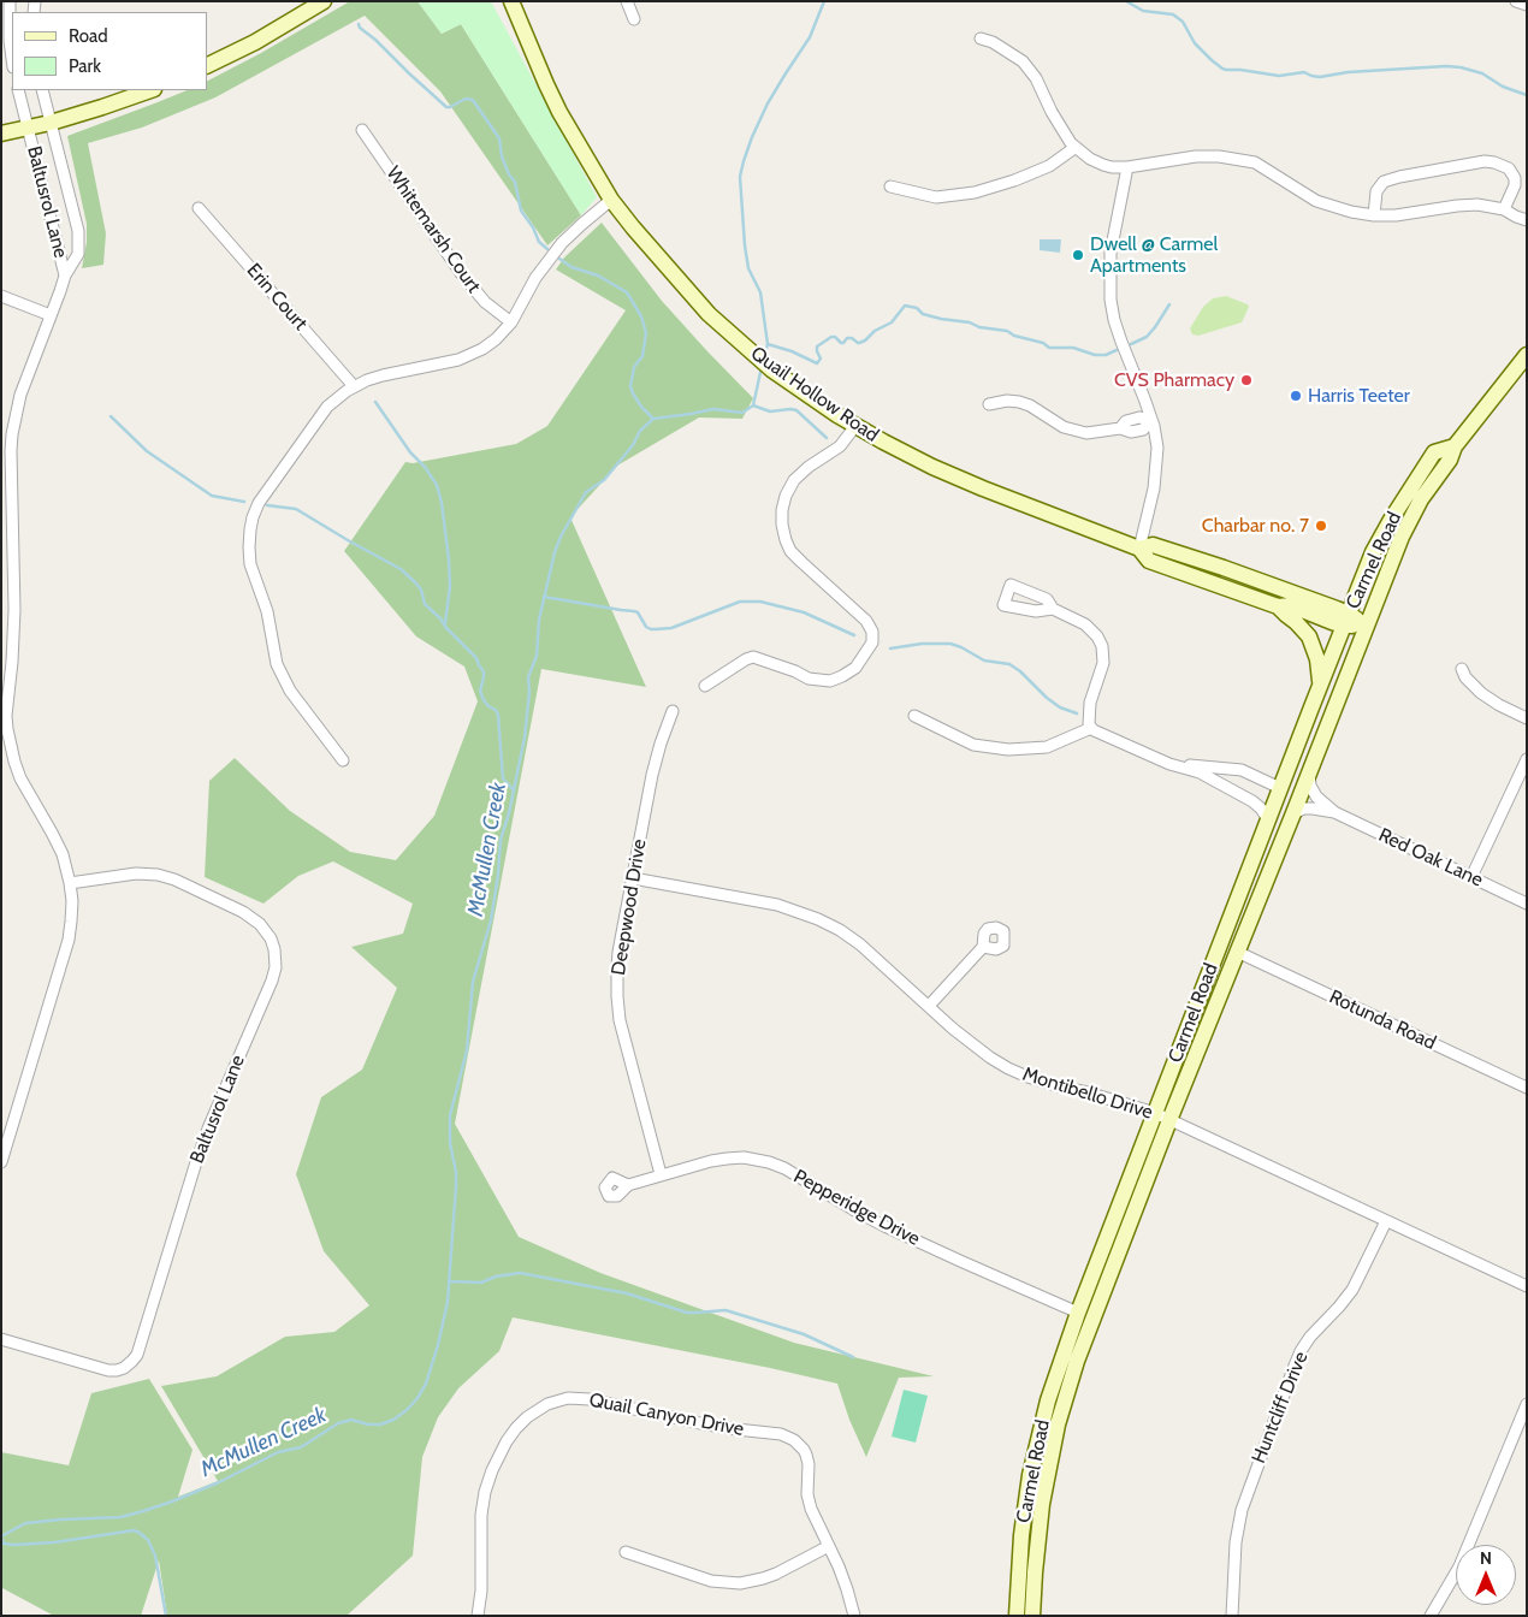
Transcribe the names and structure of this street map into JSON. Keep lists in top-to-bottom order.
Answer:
{
  "streets": {
    "main road": ["Quail Hollow Road", "Carmel Road"],
    "street": [
      "Baltusrol Lane",
      "Whitemarsh Court",
      "Erin Court",
      "Red Oak Lane",
      "Deepwood Drive",
      "Rotunda Road",
      "Montibello Drive",
      "Pepperidge Drive",
      "Huntcliff Drive",
      "Quail Canyon Drive"
    ]
  },
  "crossings": [
    ["Quail Hollow Road", "Carmel Road"],
    ["Carmel Road", "Red Oak Lane"],
    ["Carmel Road", "Rotunda Road"],
    ["Carmel Road", "Montibello Drive"],
    ["Carmel Road", "Pepperidge Drive"],
    ["Deepwood Drive", "Montibello Drive"],
    ["Deepwood Drive", "Pepperidge Drive"],
    ["Montibello Drive", "Huntcliff Drive"]
  ],
  "water": ["McMullen Creek"],
  "places": [
    "Dwell @ Carmel Apartments",
    "CVS Pharmacy",
    "Harris Teeter",
    "Charbar no. 7"
  ],
  "legend": ["Road", "Park"],
  "north": "top"
}
